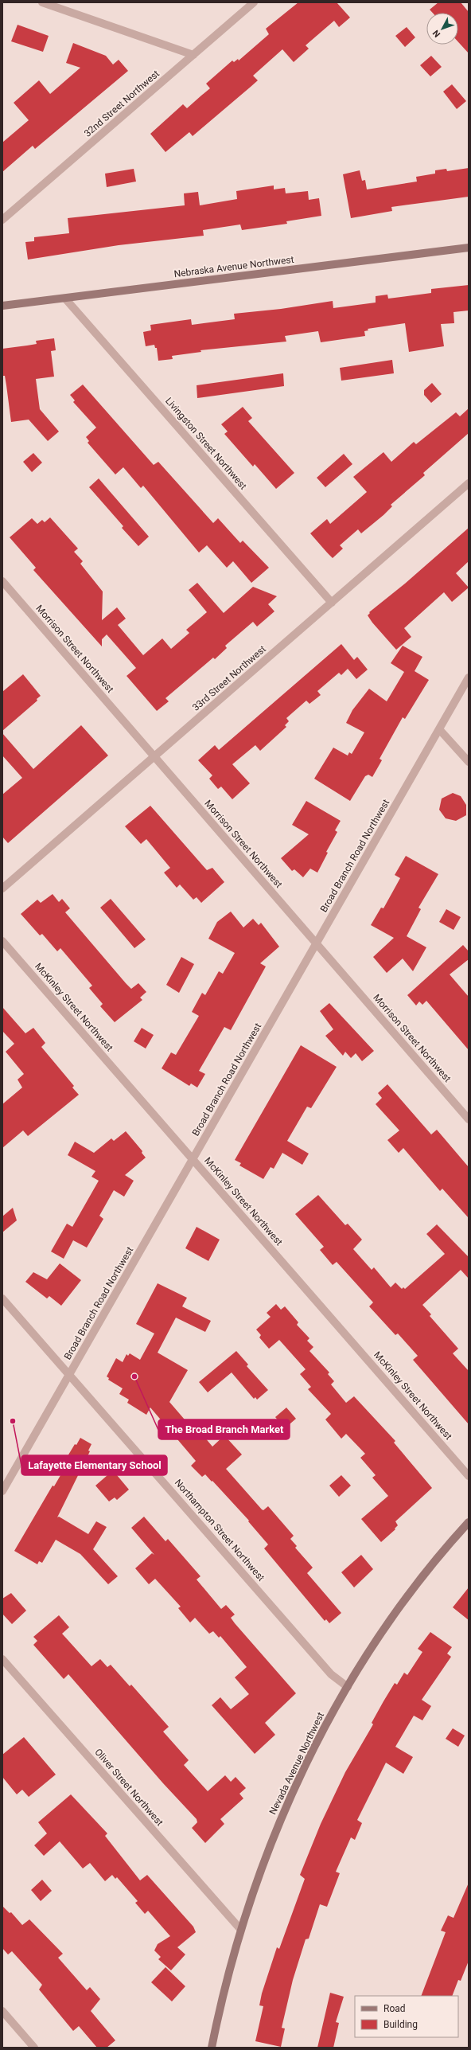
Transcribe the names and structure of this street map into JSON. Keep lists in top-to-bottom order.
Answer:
{
  "streets": {
    "street": [
      "32nd Street Northwest",
      "Nebraska Avenue Northwest",
      "Livingston Street Northwest",
      "Morrison Street Northwest",
      "33rd Street Northwest",
      "Broad Branch Road Northwest",
      "McKinley Street Northwest",
      "Northampton Street Northwest",
      "Nevada Avenue Northwest",
      "Oliver Street Northwest"
    ]
  },
  "crossings": [
    ["Nebraska Avenue Northwest", "Livingston Street Northwest"],
    ["Livingston Street Northwest", "33rd Street Northwest"],
    ["Morrison Street Northwest", "33rd Street Northwest"],
    ["Morrison Street Northwest", "Broad Branch Road Northwest"],
    ["Broad Branch Road Northwest", "McKinley Street Northwest"],
    ["Broad Branch Road Northwest", "Northampton Street Northwest"],
    ["Northampton Street Northwest", "Nevada Avenue Northwest"],
    ["Nevada Avenue Northwest", "Oliver Street Northwest"]
  ],
  "places": ["The Broad Branch Market", "Lafayette Elementary School"],
  "legend": ["Road", "Building"],
  "north": "bottom left"
}
